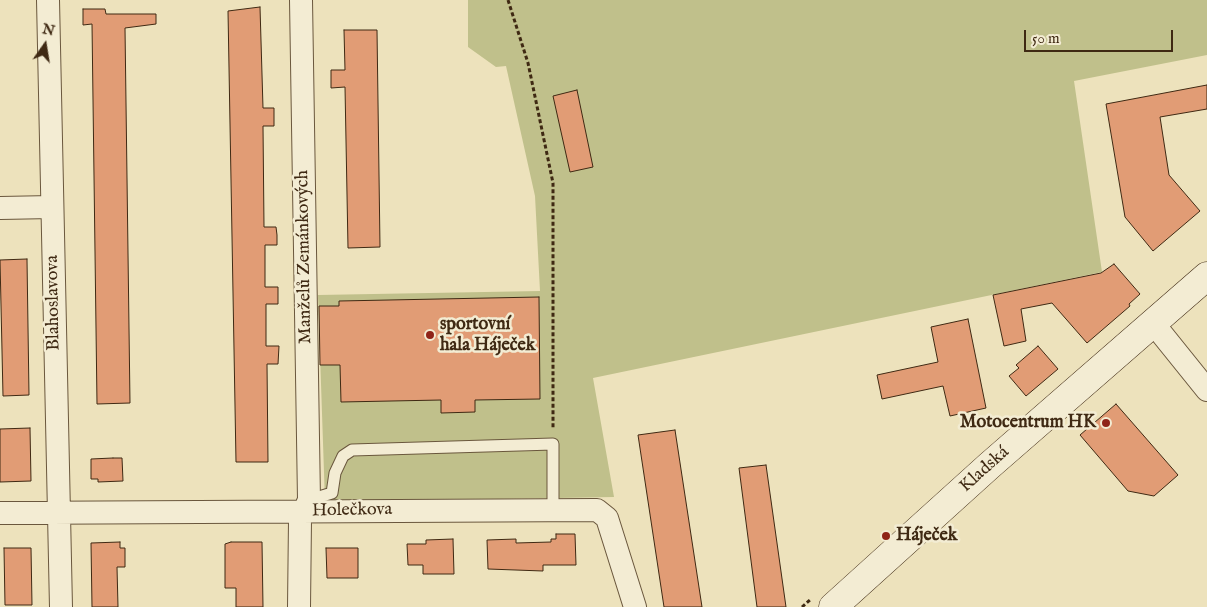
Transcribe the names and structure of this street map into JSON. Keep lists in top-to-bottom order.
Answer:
{
  "streets": {
    "main road": ["Kladská"],
    "street": ["Manželů Zemánkových", "Blahoslavova", "Holečkova"]
  },
  "crossings": [
    ["Manželů Zemánkových", "Holečkova"],
    ["Blahoslavova", "Holečkova"]
  ],
  "places": ["sportovní hala Háječek", "Motocentrum HK", "Háječek"],
  "scale_bar": "50 m",
  "north": "top"
}
